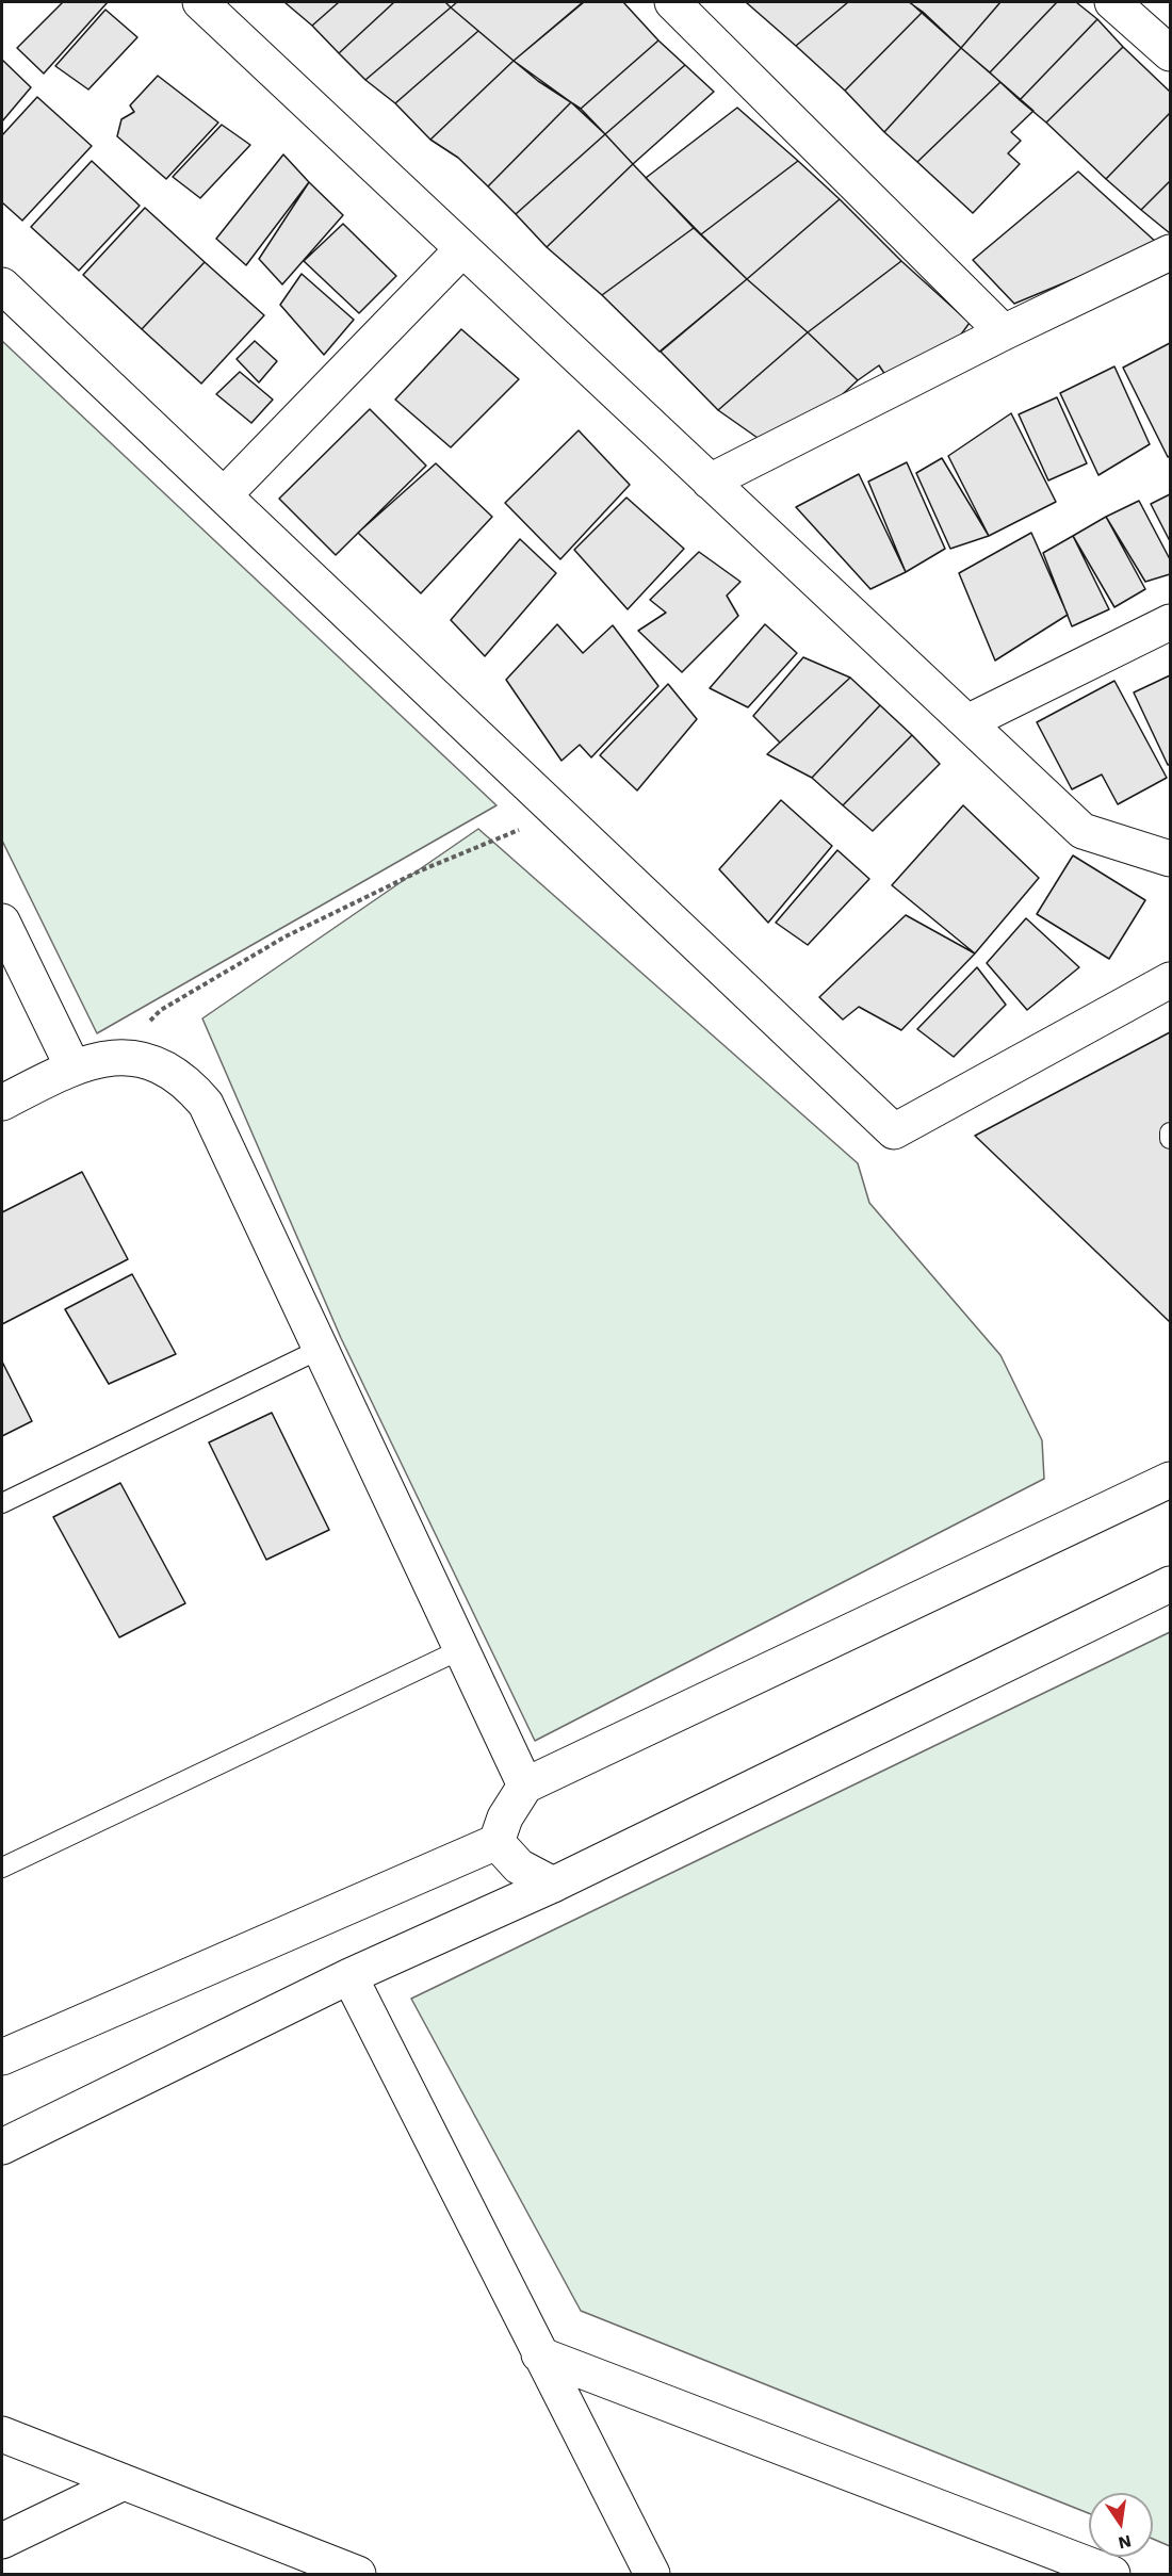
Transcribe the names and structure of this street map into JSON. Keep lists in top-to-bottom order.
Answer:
{
  "north": "bottom"
}
